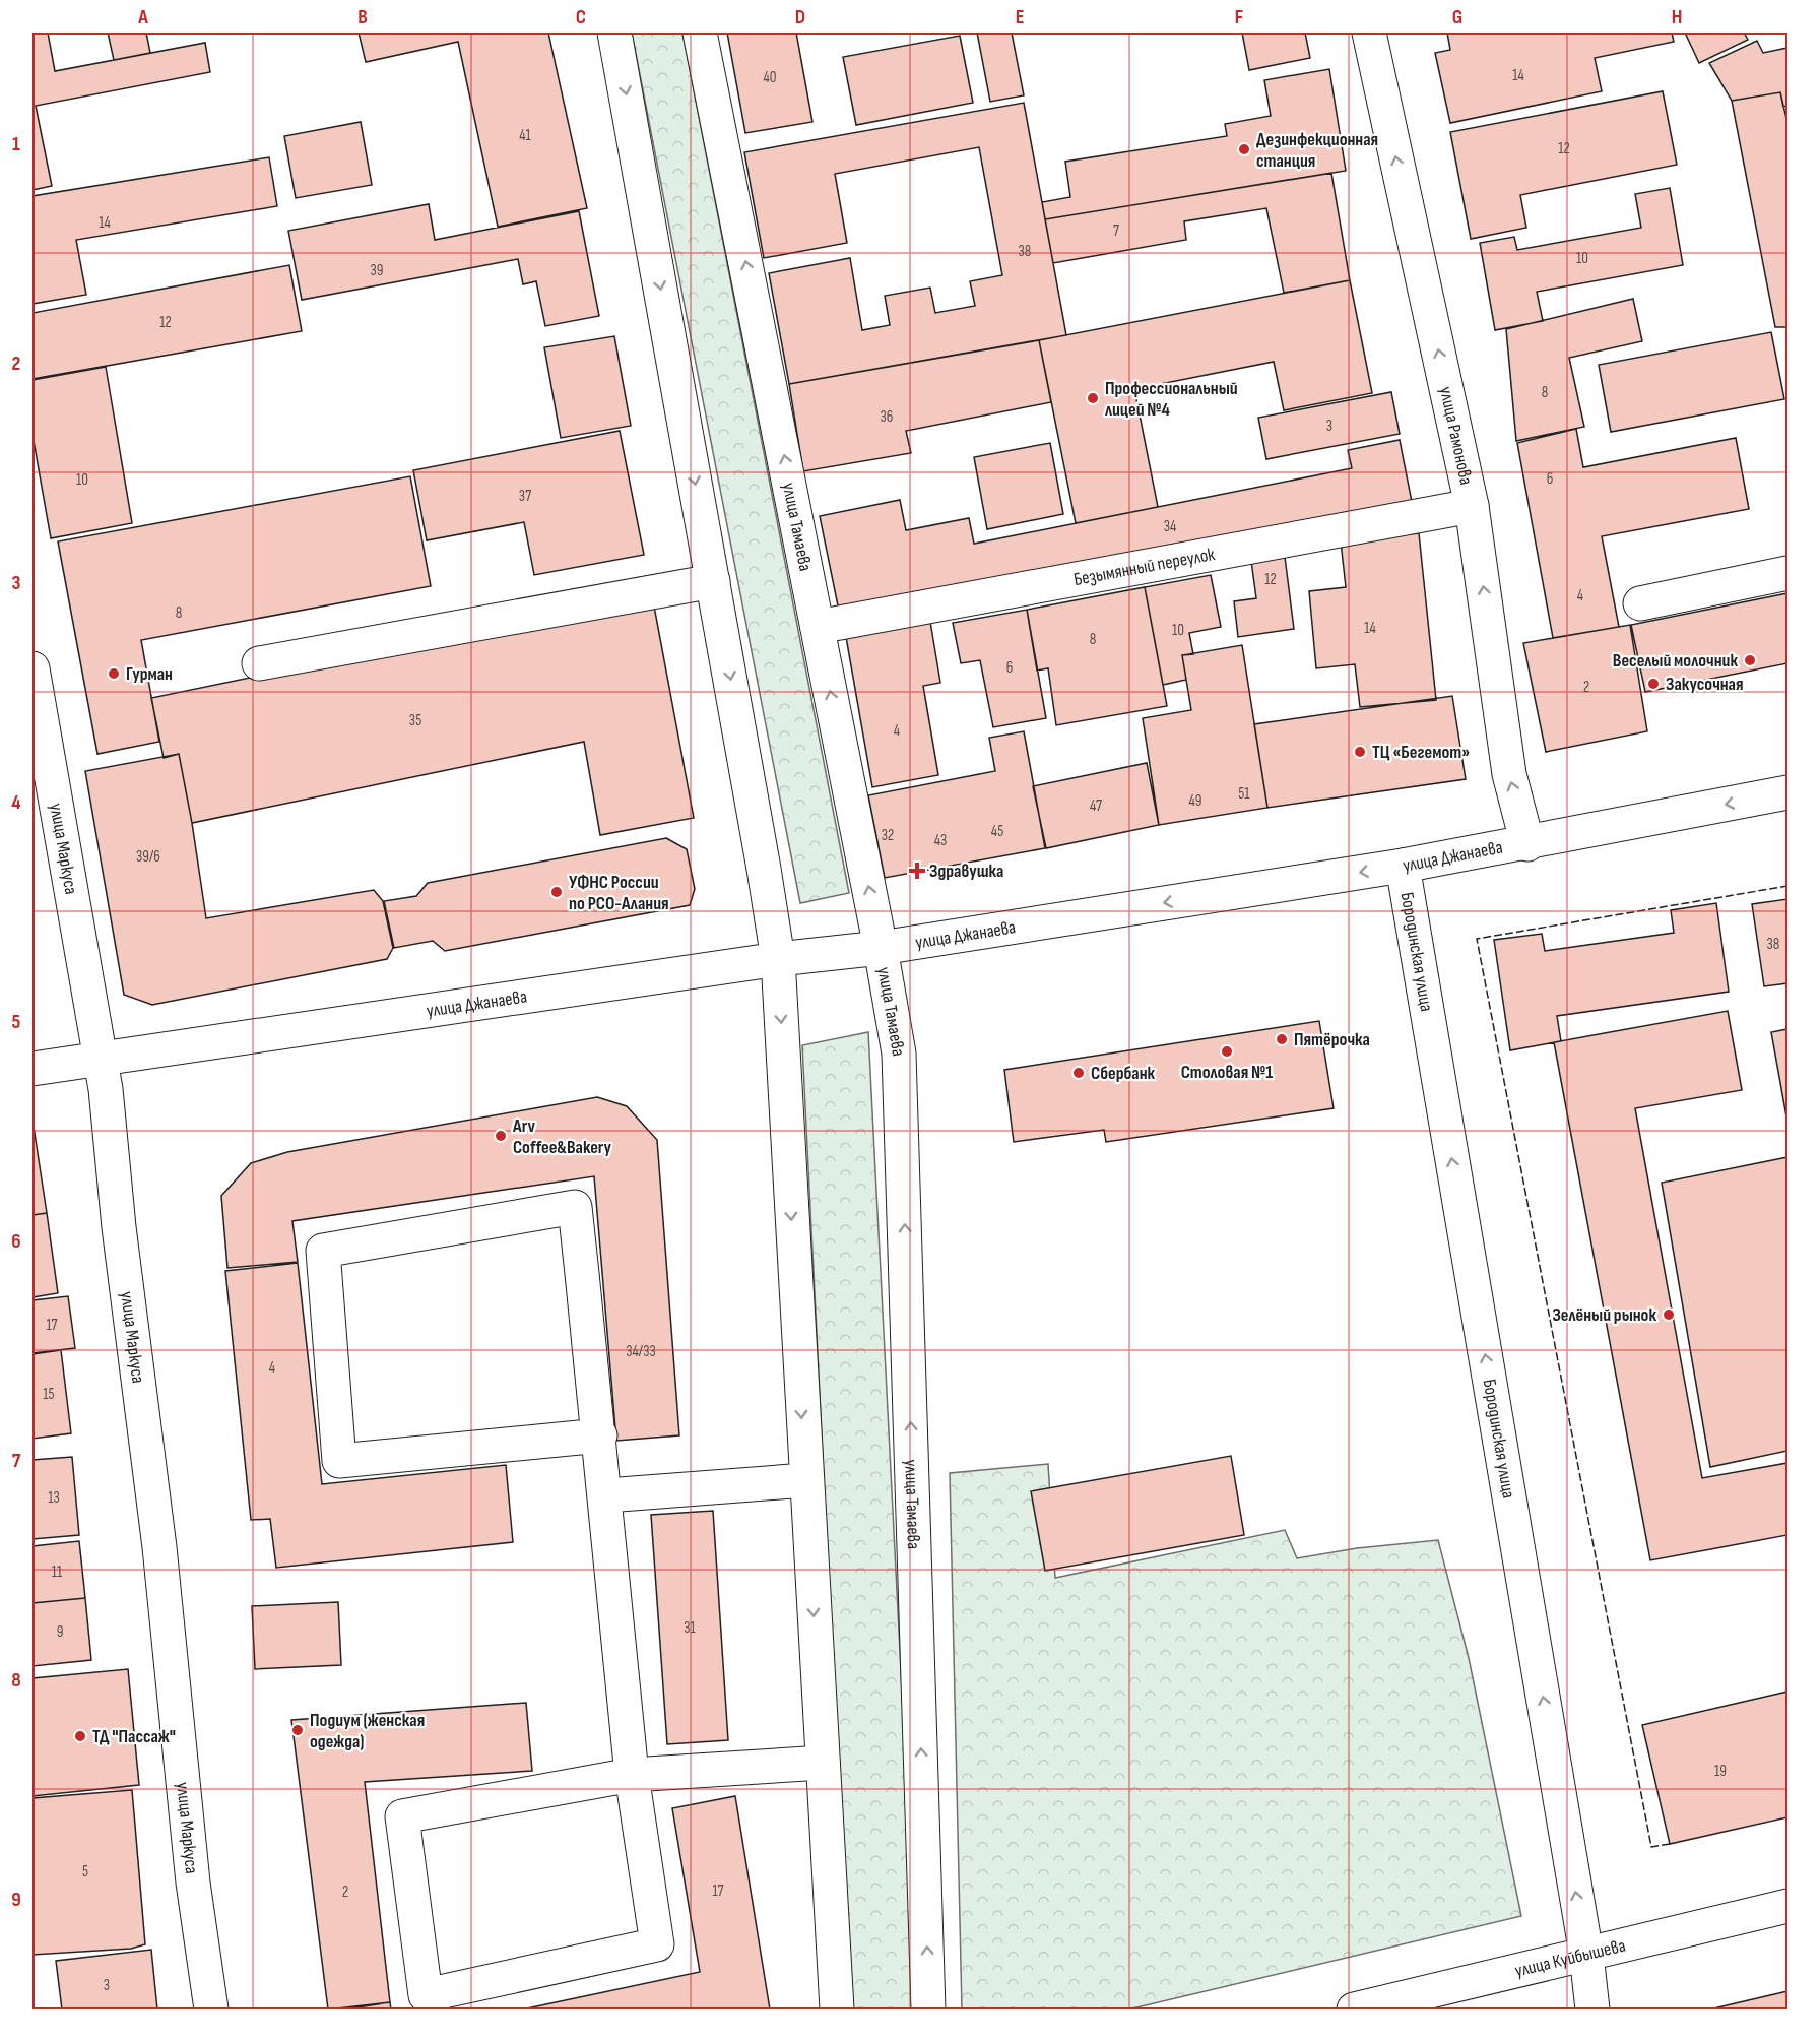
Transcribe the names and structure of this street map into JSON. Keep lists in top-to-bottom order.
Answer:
{
  "streets": {
    "street": [
      "улица Рамонова",
      "улица Тамаева",
      "Безымянный переулок",
      "улица Маркуса",
      "улица Джанаева",
      "Бородинская улица",
      "улица Куйбышева"
    ]
  },
  "crossings": [
    ["улица Рамонова", "Безымянный переулок"],
    ["улица Рамонова", "улица Джанаева"],
    ["улица Тамаева", "Безымянный переулок"],
    ["улица Тамаева", "улица Джанаева"],
    ["улица Маркуса", "улица Джанаева"],
    ["улица Джанаева", "Бородинская улица"],
    ["Бородинская улица", "улица Куйбышева"]
  ],
  "one_way": ["улица Рамонова", "улица Джанаева", "Бородинская улица"],
  "places": {
    "other": [
      "Дезинфекционная станция",
      "Профессиональный лицей №4",
      "Веселый молочник",
      "Гурман",
      "Закусочная",
      "ТЦ «Бегемот»",
      "УФНС России по РСО-Алания",
      "Пятёрочка",
      "Столовая №1",
      "Сбербанк",
      "Arv Coffee&Bakery",
      "Зелёный рынок",
      "Подиум (женская одежда)",
      "ТД \"Пассаж\""
    ],
    "health": ["Здравушка"]
  },
  "house_numbers": [
    "14",
    "40",
    "41",
    "12",
    "14",
    "7",
    "38",
    "10",
    "39",
    "12",
    "8",
    "36",
    "3",
    "6",
    "10",
    "37",
    "34",
    "12",
    "4",
    "8",
    "14",
    "10",
    "8",
    "6",
    "2",
    "35",
    "4",
    "51",
    "49",
    "47",
    "45",
    "32",
    "43",
    "39/6",
    "38",
    "17",
    "34/33",
    "4",
    "15",
    "13",
    "11",
    "31",
    "9",
    "19",
    "5",
    "17",
    "2",
    "3"
  ],
  "grid": {
    "columns": [
      "A",
      "B",
      "C",
      "D",
      "E",
      "F",
      "G",
      "H"
    ],
    "rows": [
      "1",
      "2",
      "3",
      "4",
      "5",
      "6",
      "7",
      "8",
      "9"
    ]
  }
}
